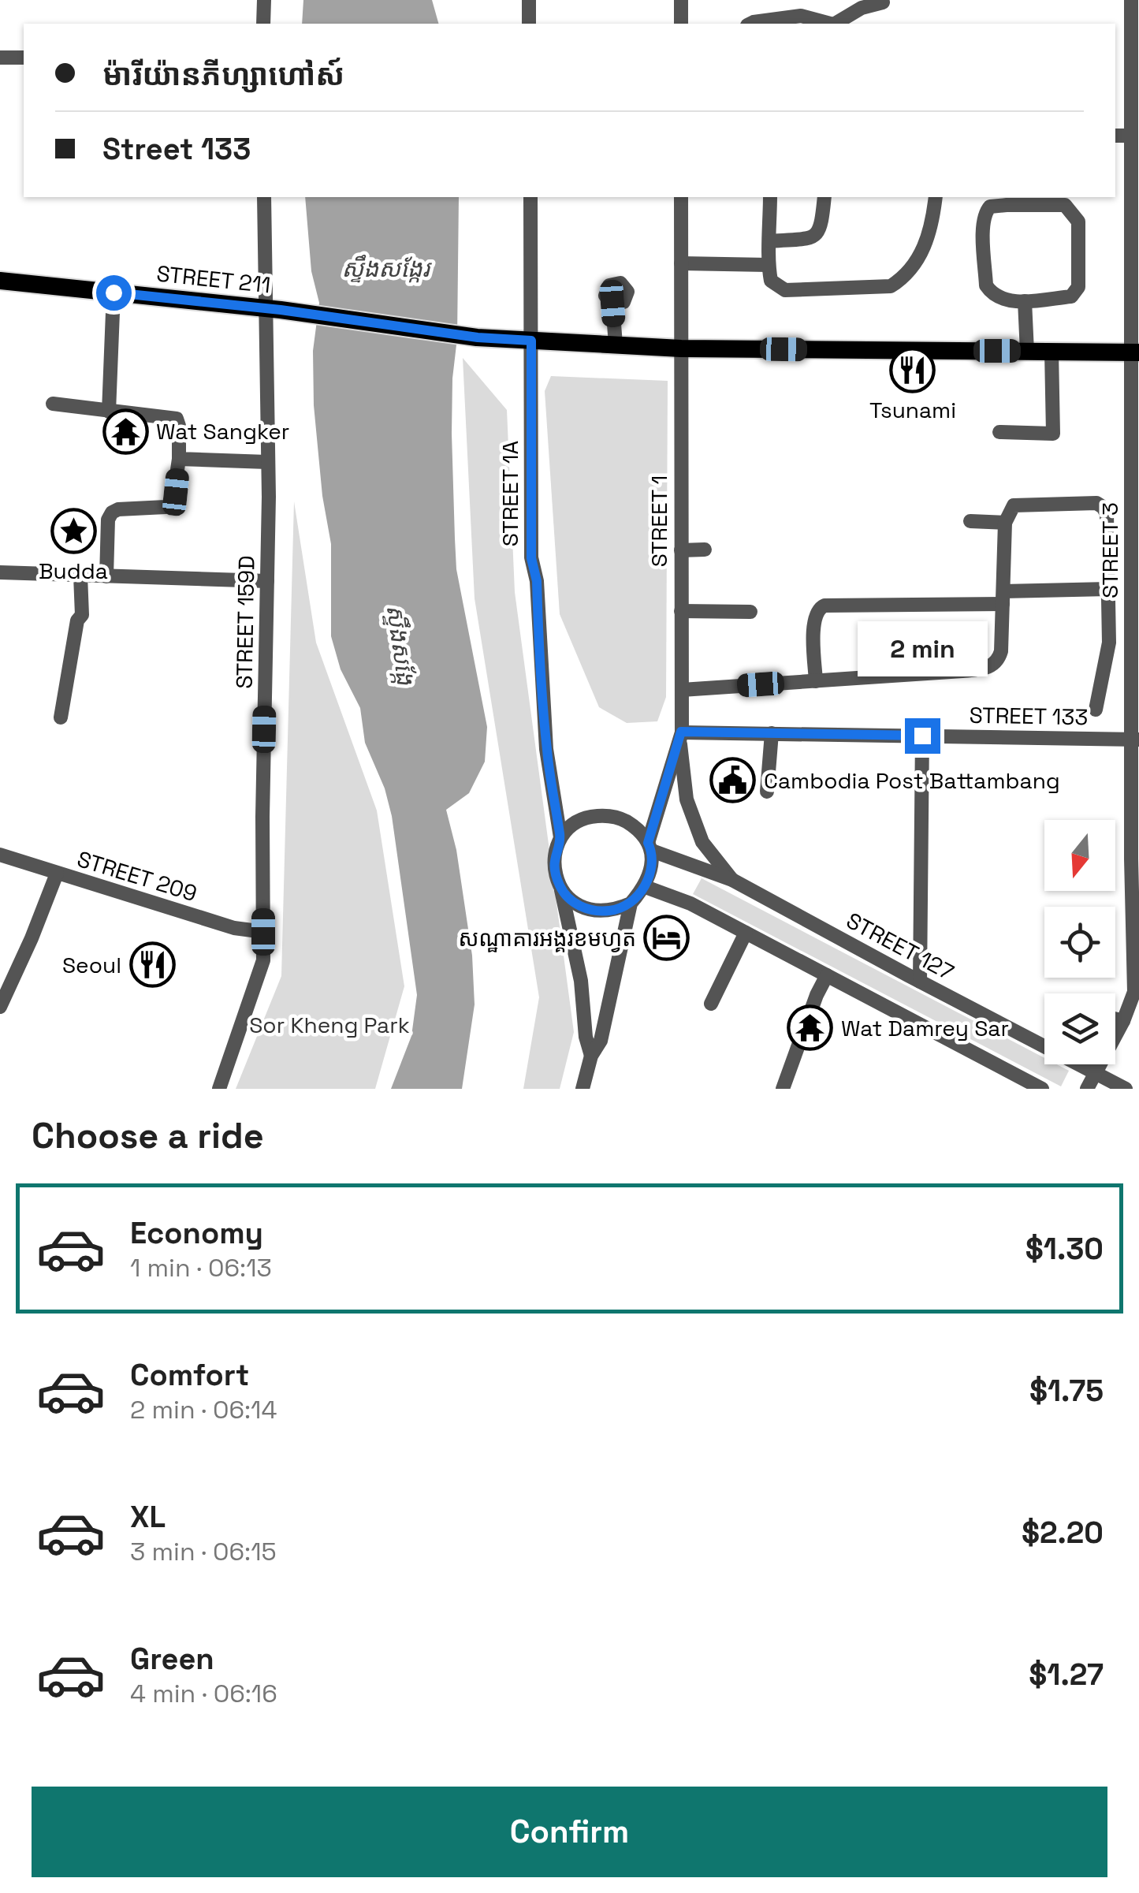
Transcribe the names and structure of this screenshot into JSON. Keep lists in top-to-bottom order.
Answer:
{
  "streets": {
    "main road": ["STREET 211"],
    "street": [
      "STREET 1A",
      "STREET 1",
      "STREET 3",
      "STREET 159D",
      "STREET 133",
      "STREET 209",
      "STREET 127"
    ]
  },
  "crossings": [
    ["STREET 211", "STREET 1A"],
    ["STREET 211", "STREET 1"],
    ["STREET 211", "STREET 3"],
    ["STREET 211", "STREET 159D"],
    ["STREET 1A", "STREET 1"],
    ["STREET 1A", "STREET 127"],
    ["STREET 1", "STREET 133"],
    ["STREET 1", "STREET 127"],
    ["STREET 3", "STREET 133"],
    ["STREET 3", "STREET 127"],
    ["STREET 159D", "STREET 209"]
  ],
  "water": ["ស្ទឹងសង្កែរ", "ស្ទឹងសង្កែ"],
  "parks": ["Sor Kheng Park"],
  "places": {
    "restaurant": ["Tsunami", "Seoul"],
    "temple": ["Wat Sangker", "Wat Damrey Sar"],
    "place": ["Budda"],
    "public building": ["Cambodia Post Battambang"],
    "hotel": ["សណ្ឋាគារអង្គរខមហ្វត"]
  },
  "north": "bottom",
  "page": {
    "banner": ["ម៉ារីយ៉ានភីហ្សាហៅស៍", "Street 133"],
    "bubble": "2 min",
    "heading": "Choose a ride",
    "list": [
      {
        "name": "Economy",
        "note": "1 min · 06:13",
        "value": "$1.30"
      },
      {
        "name": "Comfort",
        "note": "2 min · 06:14",
        "value": "$1.75"
      },
      {
        "name": "XL",
        "note": "3 min · 06:15",
        "value": "$2.20"
      },
      {
        "name": "Green",
        "note": "4 min · 06:16",
        "value": "$1.27"
      }
    ],
    "buttons": "Confirm"
  }
}
